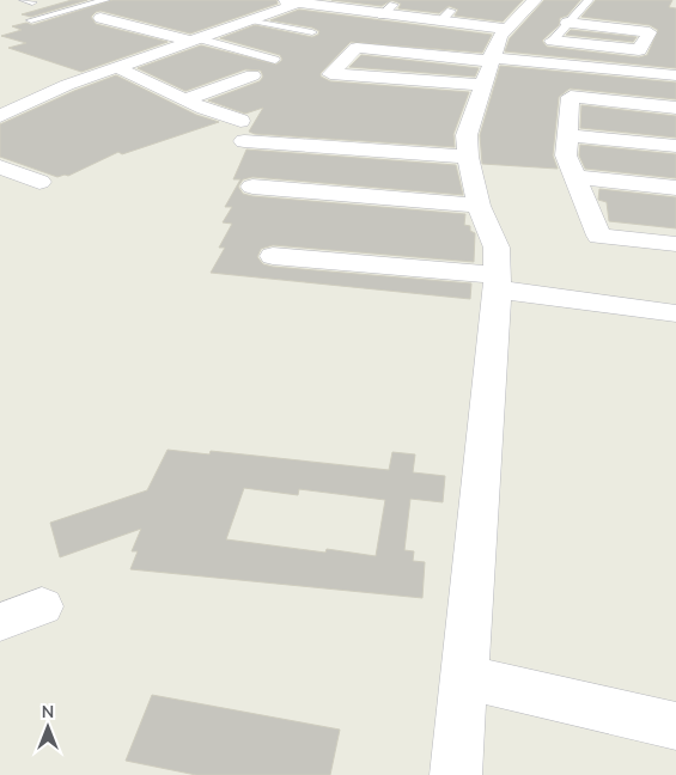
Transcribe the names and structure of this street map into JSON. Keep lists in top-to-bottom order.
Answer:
{
  "north": "top"
}
